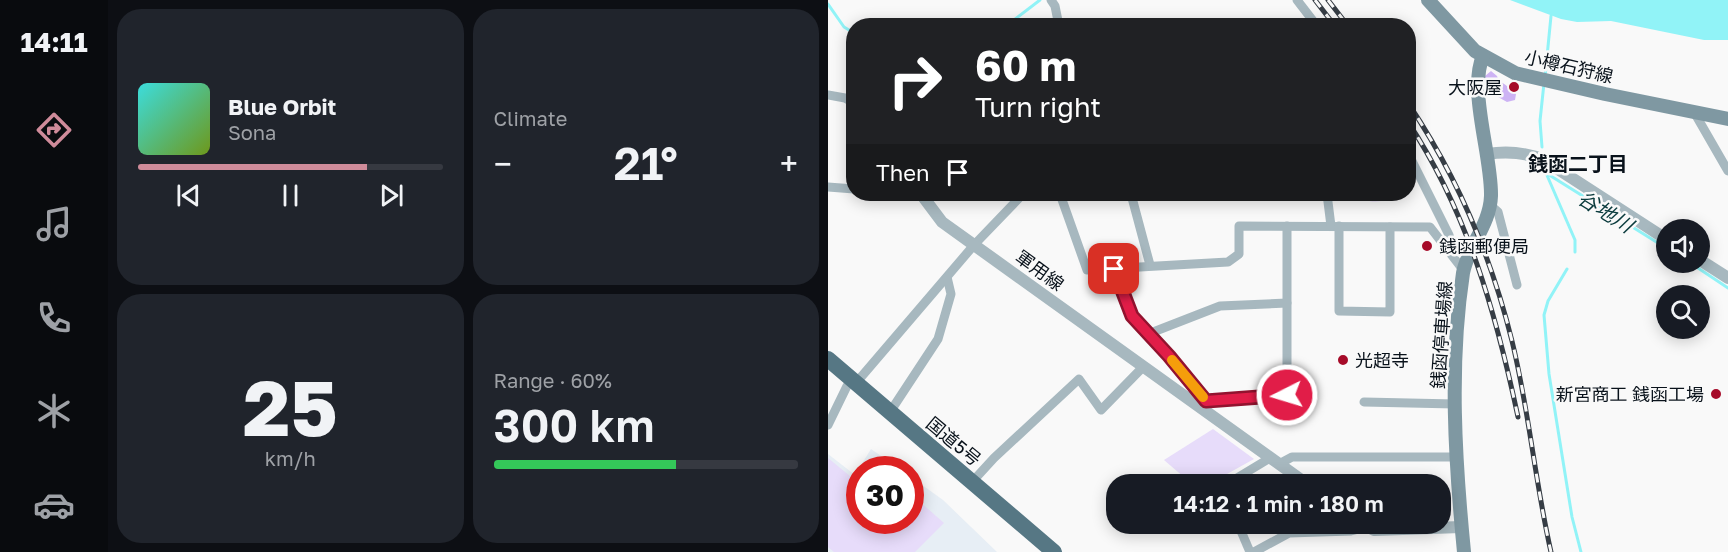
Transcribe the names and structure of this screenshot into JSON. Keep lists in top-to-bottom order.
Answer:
{
  "streets": {
    "highway": ["国道5号"],
    "main road": ["小樽石狩線", "銭函停車場線"],
    "street": ["軍用線"]
  },
  "crossings": [
    ["小樽石狩線", "銭函停車場線"]
  ],
  "districts": ["銭函二丁目"],
  "water": ["谷地川"],
  "places": [
    "大阪屋",
    "銭函郵便局",
    "光超寺",
    "新宮商工 銭函工場"
  ],
  "page": {
    "tabs": "14:11",
    "tile": [
      "Climate",
      ["25", "km/h"],
      ["Range · 60%", "300 km"]
    ],
    "turn": ["60 m", "Turn right"],
    "song": ["Blue Orbit", "Sona"],
    "heat": ["−", "21°", "+"],
    "then": "Then",
    "limit": "30",
    "trip": "14:12 · 1 min · 180 m"
  }
}
